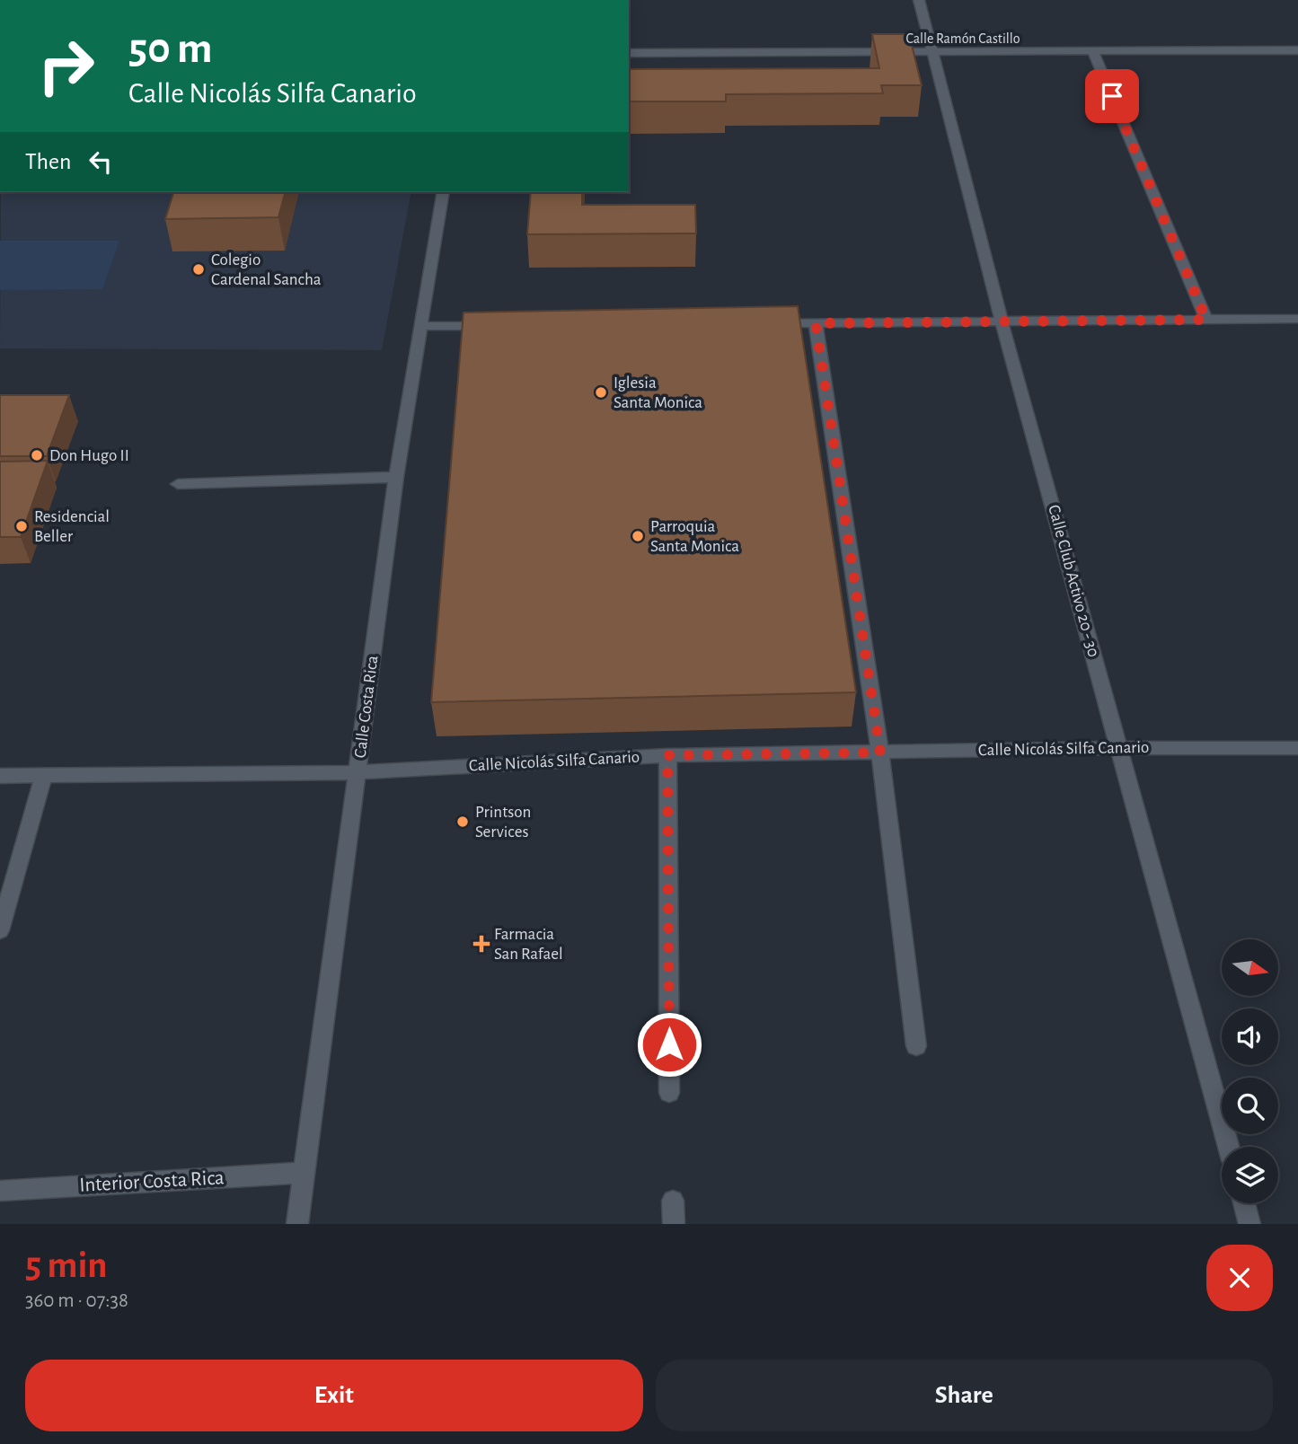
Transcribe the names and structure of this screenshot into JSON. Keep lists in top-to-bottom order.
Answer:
{
  "streets": {
    "street": [
      "Calle Ramón Castillo",
      "Calle Club Activo 20 - 30",
      "Calle Costa Rica",
      "Calle Nicolás Silfa Canario",
      "Interior Costa Rica"
    ]
  },
  "crossings": [
    ["Calle Ramón Castillo", "Calle Club Activo 20 - 30"],
    ["Calle Club Activo 20 - 30", "Calle Nicolás Silfa Canario"],
    ["Calle Costa Rica", "Calle Nicolás Silfa Canario"],
    ["Calle Costa Rica", "Interior Costa Rica"]
  ],
  "places": {
    "other": [
      "Colegio Cardenal Sancha",
      "Iglesia Santa Monica",
      "Don Hugo II",
      "Residencial Beller",
      "Parroquia Santa Monica",
      "Printson Services"
    ],
    "health": ["Farmacia San Rafael"]
  },
  "north": "right",
  "page": {
    "turn": ["50 m", "Calle Nicolás Silfa Canario"],
    "then": "Then",
    "heading": ["5 min", "360 m · 07:38"],
    "buttons": ["Exit", "Share"]
  }
}
